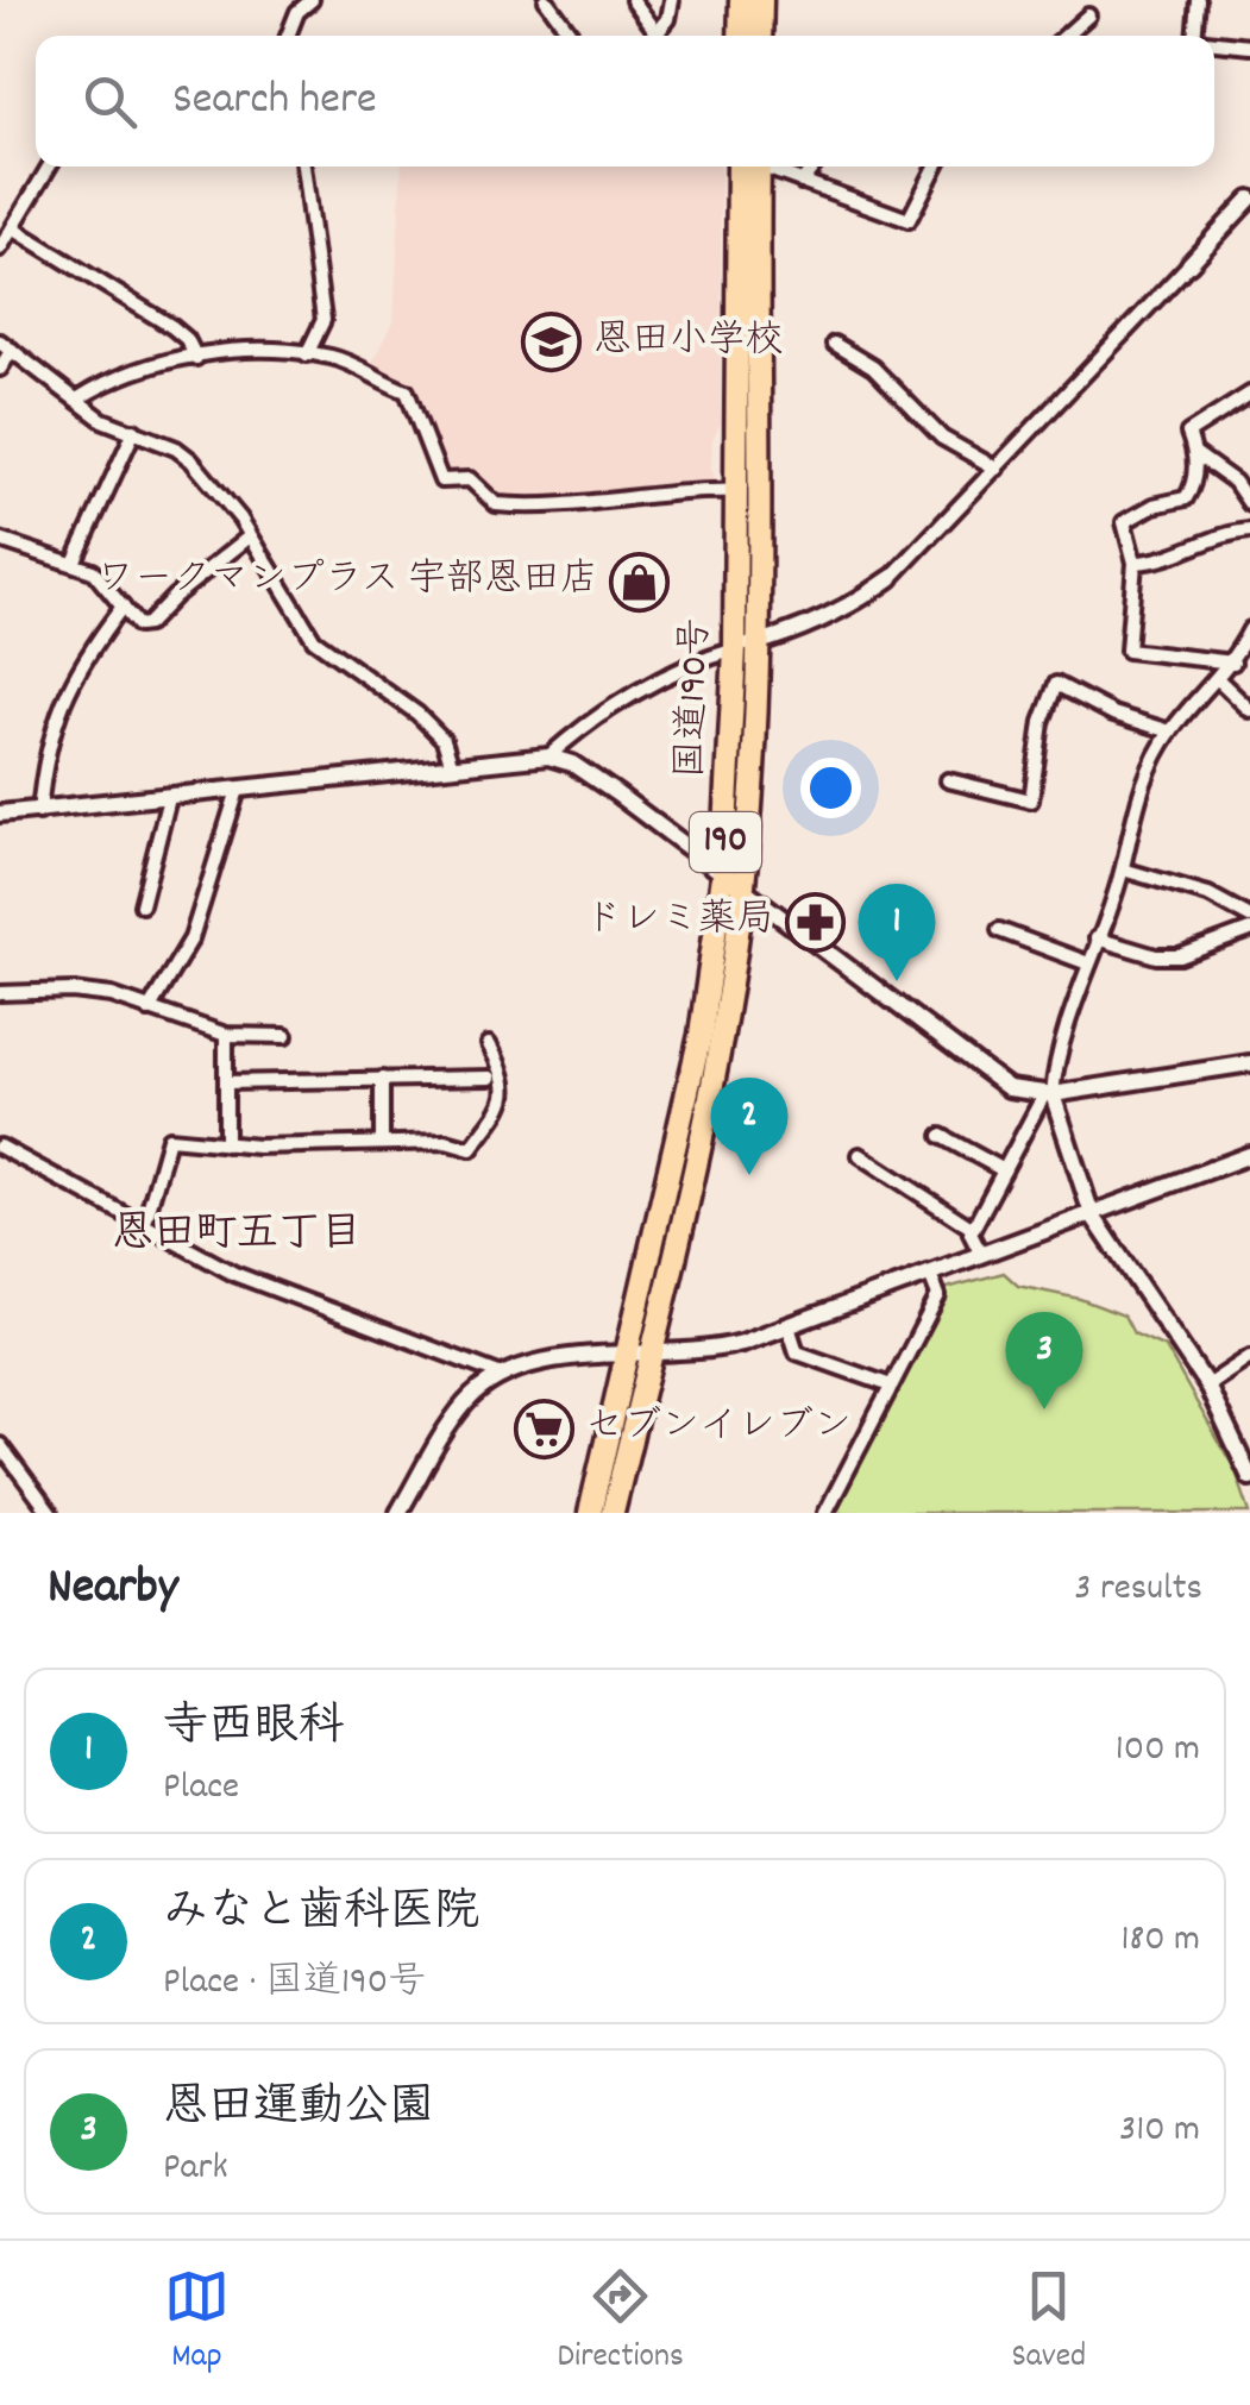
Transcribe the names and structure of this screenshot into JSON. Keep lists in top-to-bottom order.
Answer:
{
  "streets": {
    "highway": ["国道190号", "190"]
  },
  "districts": ["恩田町五丁目"],
  "places": {
    "school or university": ["恩田小学校"],
    "shop": ["ワークマンプラス 宇部恩田店"],
    "pharmacy": ["ドレミ薬局"],
    "supermarket": ["セブンイレブン"]
  },
  "page": {
    "search": "Search here",
    "pins": ["1", "2", "3"],
    "heading": ["Nearby", "3 results"],
    "list": [
      {
        "mark": "1",
        "name": "寺西眼科",
        "note": "Place",
        "value": "100 m"
      },
      {
        "mark": "2",
        "name": "みなと歯科医院",
        "note": "Place · 国道190号",
        "value": "180 m"
      },
      {
        "mark": "3",
        "name": "恩田運動公園",
        "note": "Park",
        "value": "310 m"
      }
    ],
    "nav": ["Map", "Directions", "Saved"]
  }
}
